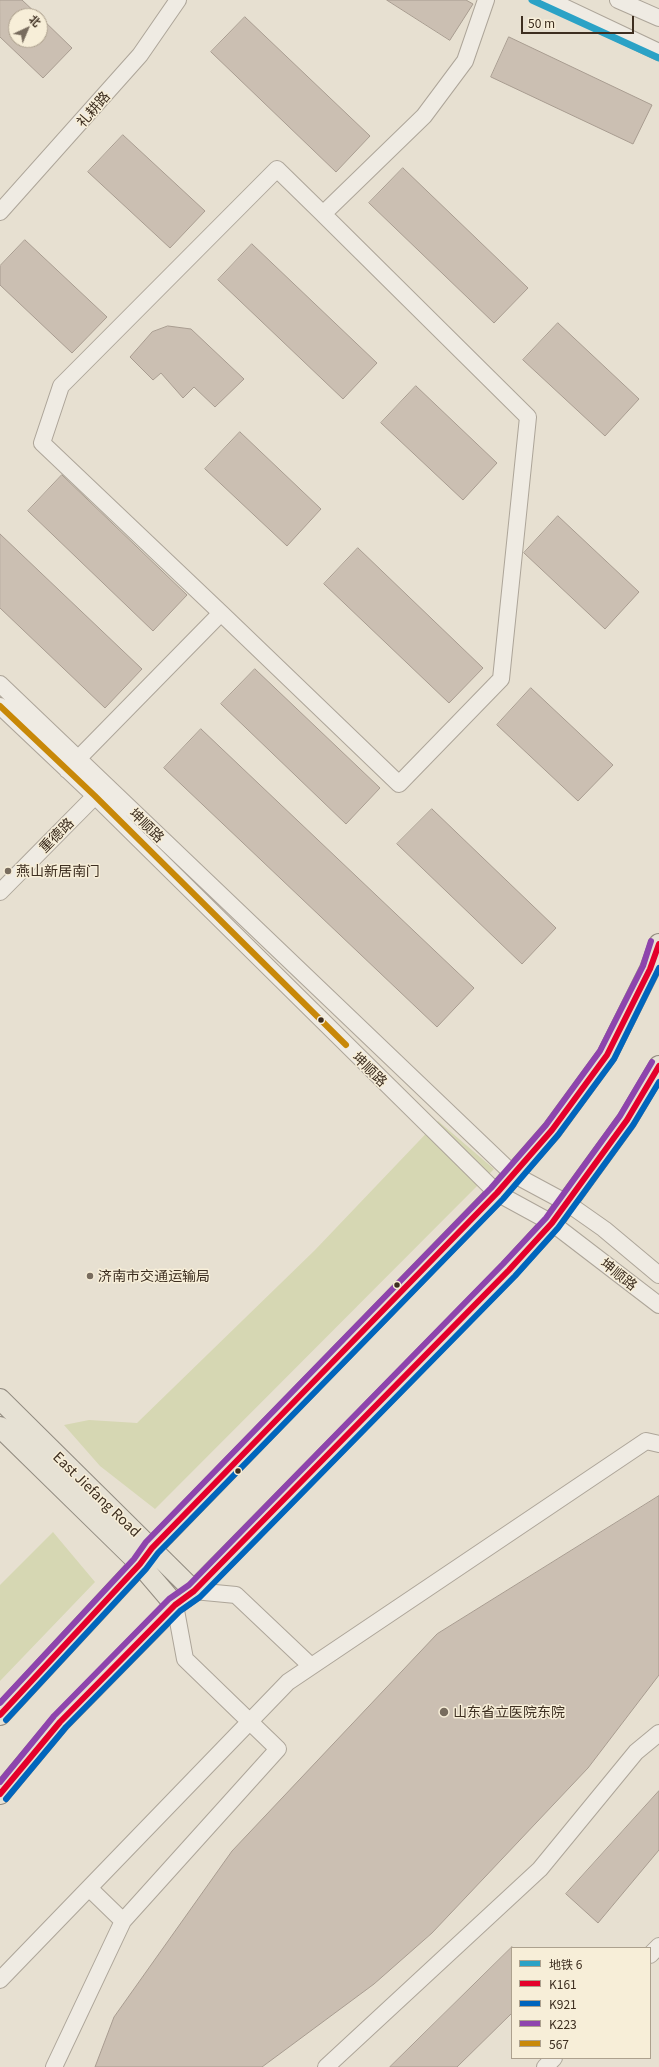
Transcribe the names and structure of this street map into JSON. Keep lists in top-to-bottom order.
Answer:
{
  "streets": {
    "main road": ["East Jiefang Road"],
    "street": ["礼耕路", "坤顺路", "重德路"]
  },
  "crossings": [
    ["坤顺路", "重德路"]
  ],
  "places": ["燕山新居南门", "济南市交通运输局", "山东省立医院东院"],
  "lines": [
    "metro line 6",
    "transit line 567",
    "transit line K223",
    "transit line K161",
    "transit line K921"
  ],
  "legend": [
    "地铁 6",
    "K161",
    "K921",
    "K223",
    "567"
  ],
  "scale_bar": "50 m",
  "north": "top right"
}
